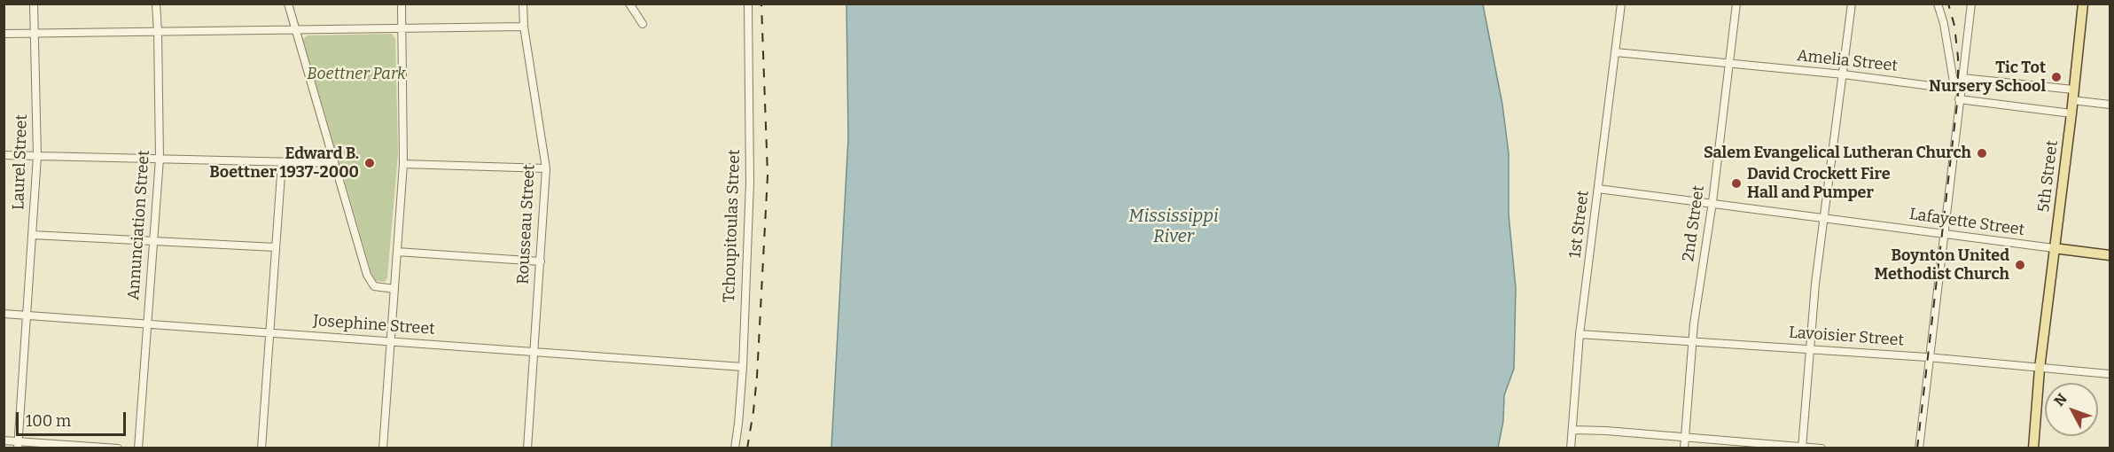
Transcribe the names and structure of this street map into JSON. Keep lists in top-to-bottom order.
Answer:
{
  "streets": {
    "main road": ["5th Street", "Lafayette Street"],
    "street": [
      "Amelia Street",
      "Laurel Street",
      "2nd Street",
      "Rousseau Street",
      "1st Street",
      "Annunciation Street",
      "Tchoupitoulas Street",
      "Josephine Street",
      "Lavoisier Street"
    ]
  },
  "crossings": [
    ["Amelia Street", "2nd Street"],
    ["Amelia Street", "1st Street"],
    ["Laurel Street", "Josephine Street"],
    ["5th Street", "Lafayette Street"],
    ["5th Street", "Lavoisier Street"],
    ["Lafayette Street", "2nd Street"],
    ["Lafayette Street", "1st Street"],
    ["2nd Street", "Lavoisier Street"],
    ["Rousseau Street", "Josephine Street"],
    ["1st Street", "Lavoisier Street"],
    ["Annunciation Street", "Josephine Street"],
    ["Tchoupitoulas Street", "Josephine Street"]
  ],
  "water": ["Mississippi River"],
  "parks": ["Boettner Park"],
  "places": [
    "Tic Tot Nursery School",
    "Salem Evangelical Lutheran Church",
    "Edward B. Boettner 1937-2000",
    "David Crockett Fire Hall and Pumper",
    "Boynton United Methodist Church"
  ],
  "scale_bar": "100 m",
  "north": "top left"
}
